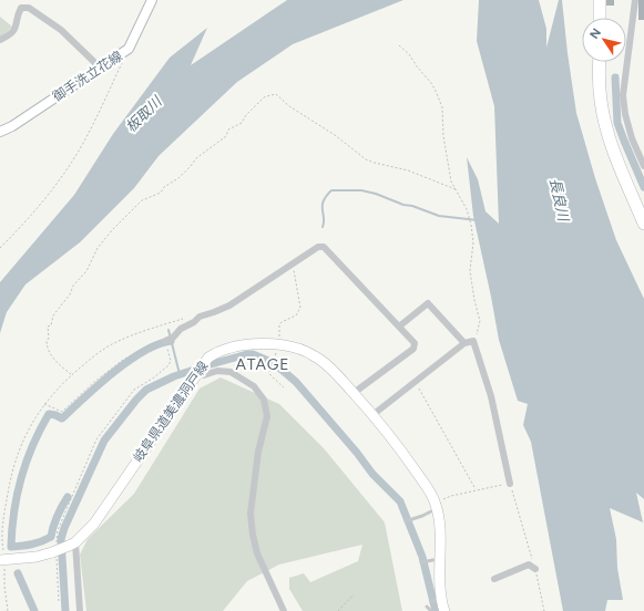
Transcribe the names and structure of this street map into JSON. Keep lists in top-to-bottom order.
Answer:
{
  "streets": {
    "main road": ["御手洗立花線", "岐阜県道美濃洞戸線"]
  },
  "districts": ["ATAGE"],
  "water": ["板取川", "長良川"],
  "north": "top left"
}
